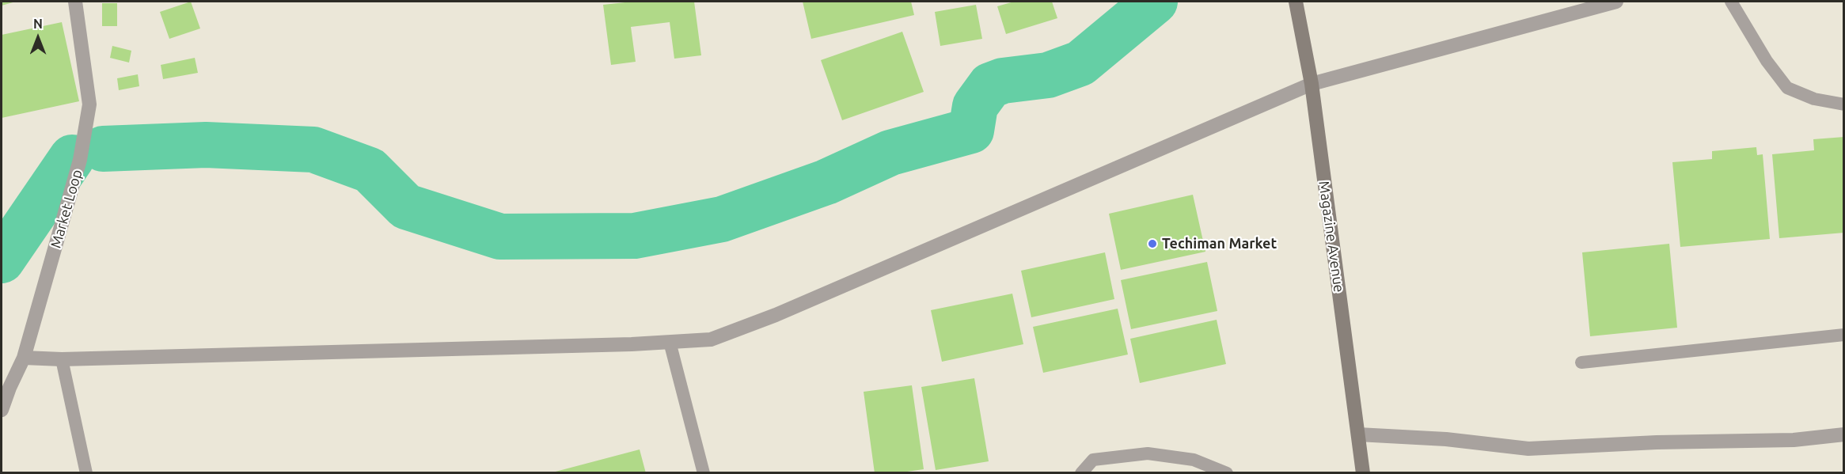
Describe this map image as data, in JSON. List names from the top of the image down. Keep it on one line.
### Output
{"streets":{"street":["Market Loop","Magazine Avenue"]},"places":["Techiman Market"],"north":"top"}
